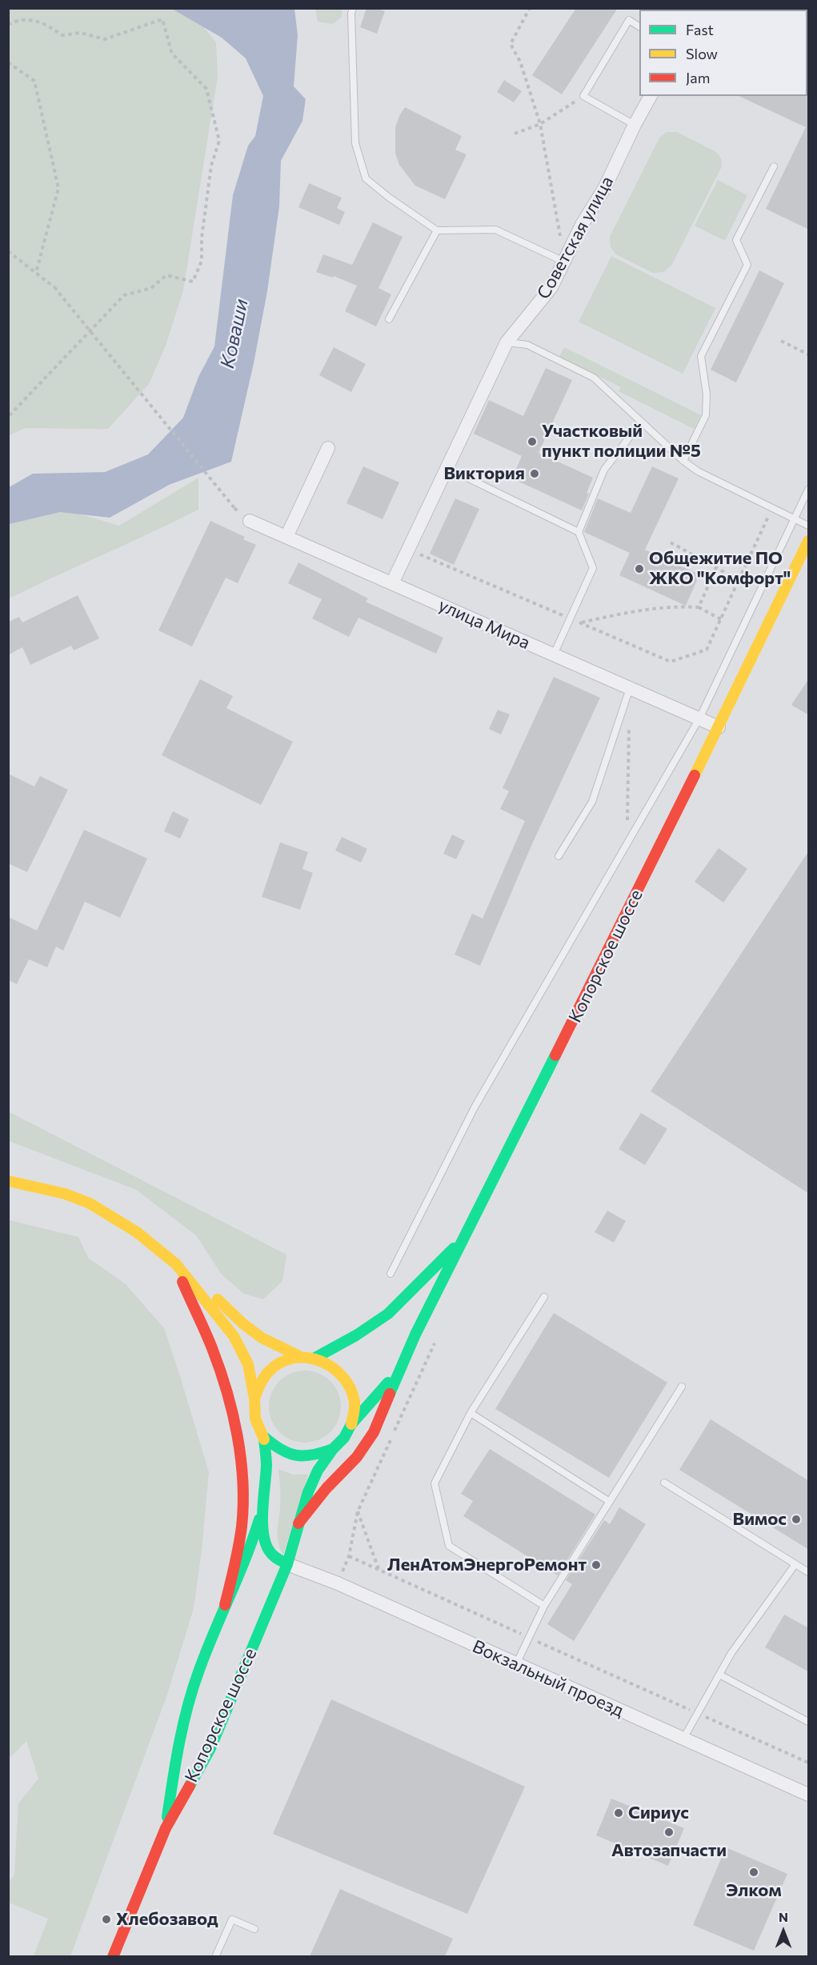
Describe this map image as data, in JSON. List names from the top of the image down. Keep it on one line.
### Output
{"streets":{"main road":["Копорское шоссе"],"street":["Советская улица","улица Мира","Вокзальный проезд"]},"crossings":[["Советская улица","улица Мира"],["улица Мира","Копорское шоссе"],["Копорское шоссе","Вокзальный проезд"]],"water":["Коваши"],"places":["Участковый пункт полиции №5","Виктория","Общежитие ПО ЖКО \"Комфорт\"","Вимос","ЛенАтомЭнергоРемонт","Сириус","Автозапчасти","Элком","Хлебозавод"],"legend":["Fast","Slow","Jam"],"north":"top"}
